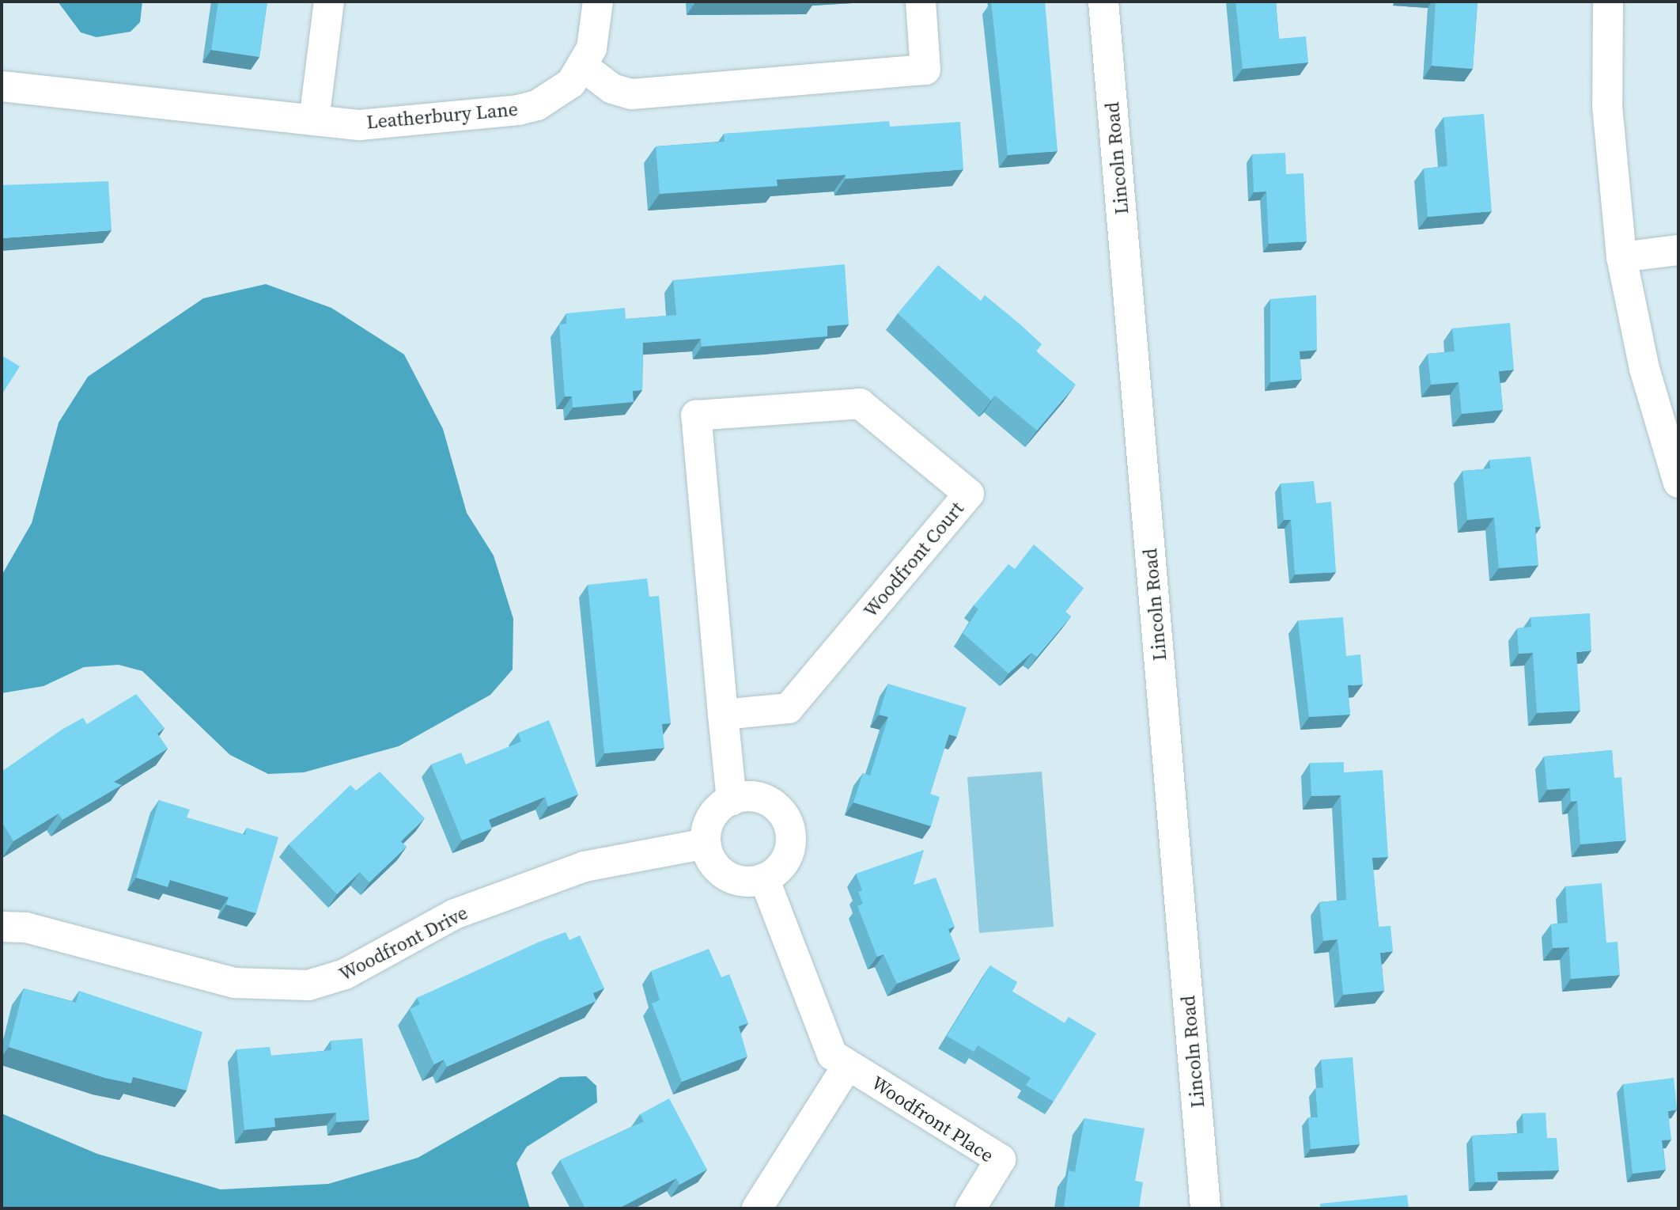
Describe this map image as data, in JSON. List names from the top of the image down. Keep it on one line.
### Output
{"streets":{"street":["Leatherbury Lane","Lincoln Road","Woodfront Court","Woodfront Drive","Woodfront Place"]},"crossings":[["Woodfront Court","Woodfront Drive"],["Woodfront Court","Woodfront Place"],["Woodfront Drive","Woodfront Place"]]}
